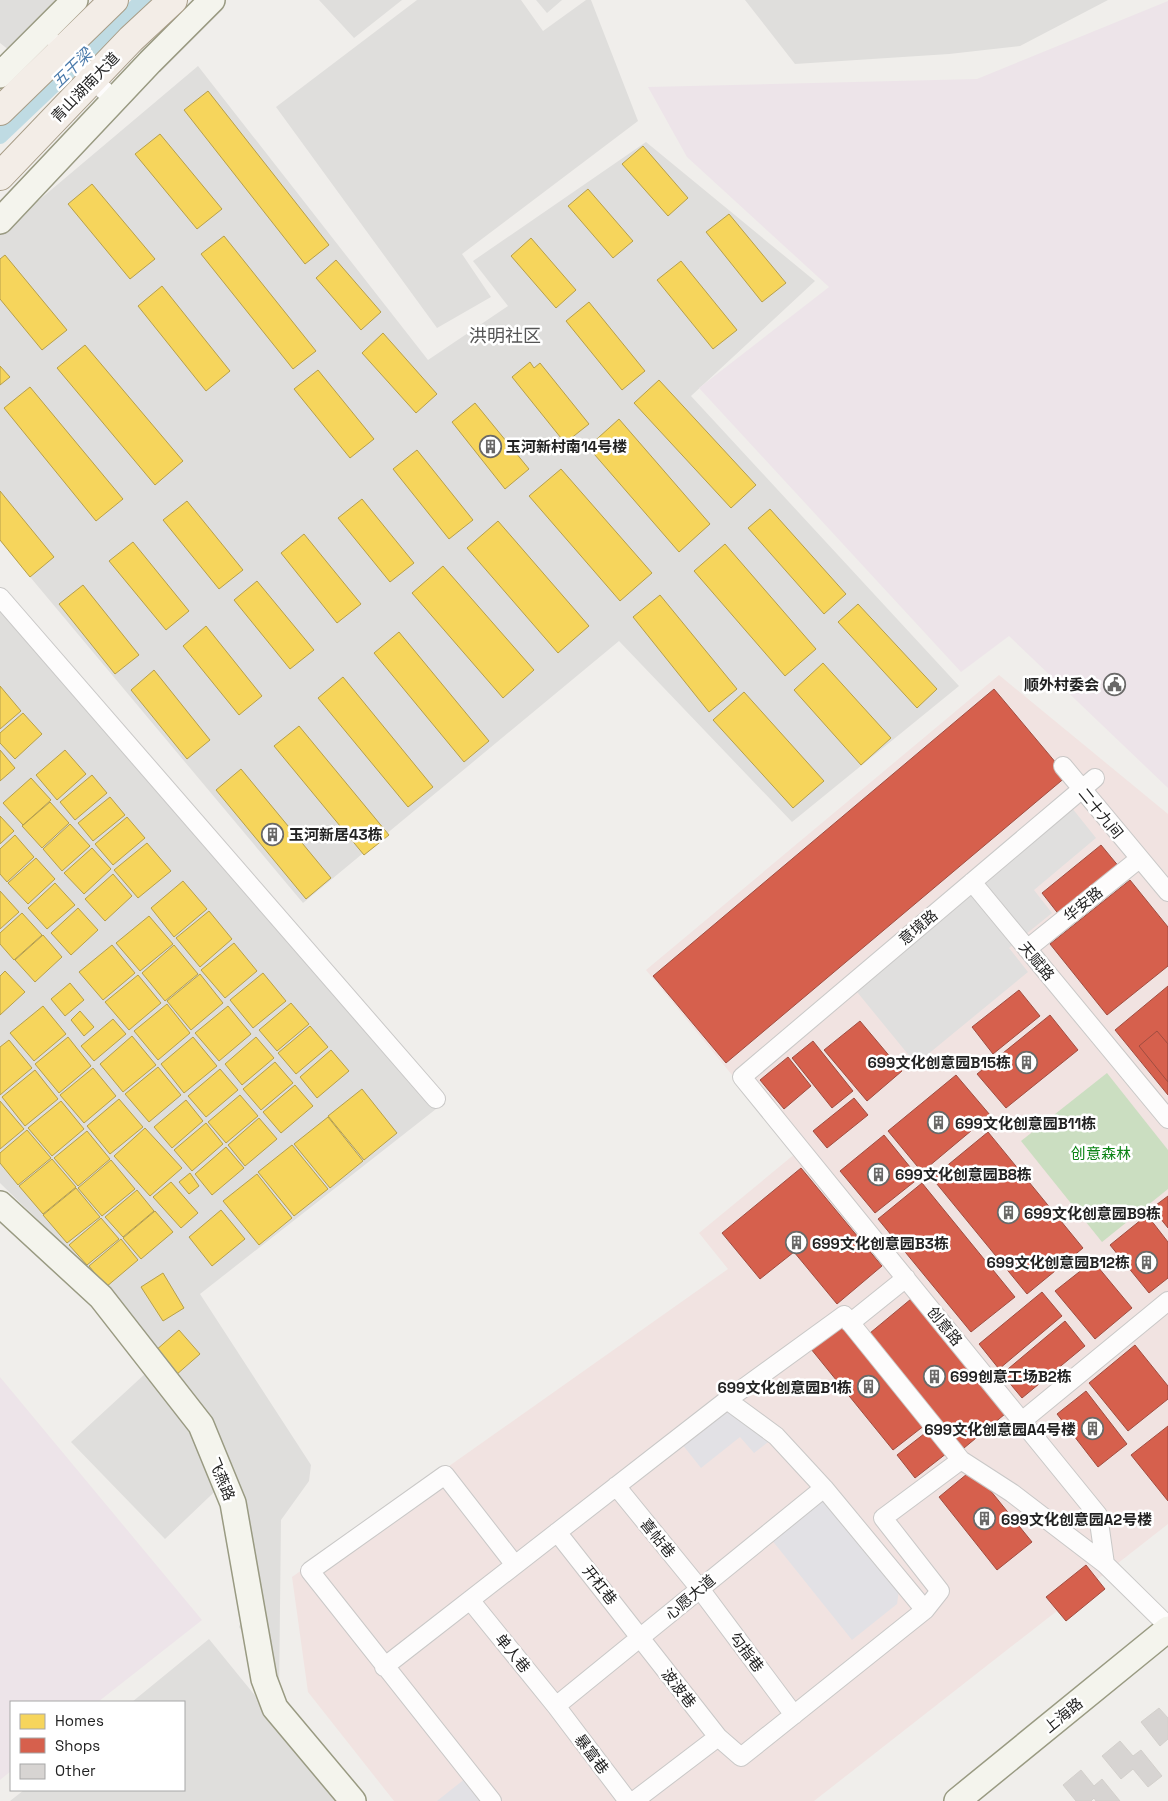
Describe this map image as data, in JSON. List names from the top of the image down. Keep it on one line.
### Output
{"streets":{"main road":["青山湖南大道","飞燕路","上海路"],"street":["二十九间","华安路","意境路","天赋路","创意路","喜帖巷","开杠巷","心愿大道","勾指巷","单人巷","波波巷","暴富巷"]},"crossings":[["二十九间","华安路"],["二十九间","意境路"],["华安路","天赋路"],["意境路","天赋路"],["意境路","创意路"],["喜帖巷","心愿大道"],["喜帖巷","勾指巷"],["开杠巷","心愿大道"],["开杠巷","波波巷"],["心愿大道","勾指巷"],["心愿大道","单人巷"],["心愿大道","波波巷"],["心愿大道","暴富巷"],["勾指巷","波波巷"],["单人巷","暴富巷"]],"districts":["洪明社区"],"water":["五干梁"],"parks":["创意森林"],"places":{"building":["玉河新村南14号楼","玉河新居43栋","699文化创意园B15栋","699文化创意园B11栋","699文化创意园B8栋","699文化创意园B9栋","699文化创意园B3栋","699文化创意园B12栋","699创意工场B2栋","699文化创意园B1栋","699文化创意园A4号楼","699文化创意园A2号楼"],"public building":["顺外村委会"]},"legend":["Homes","Shops","Other"]}
